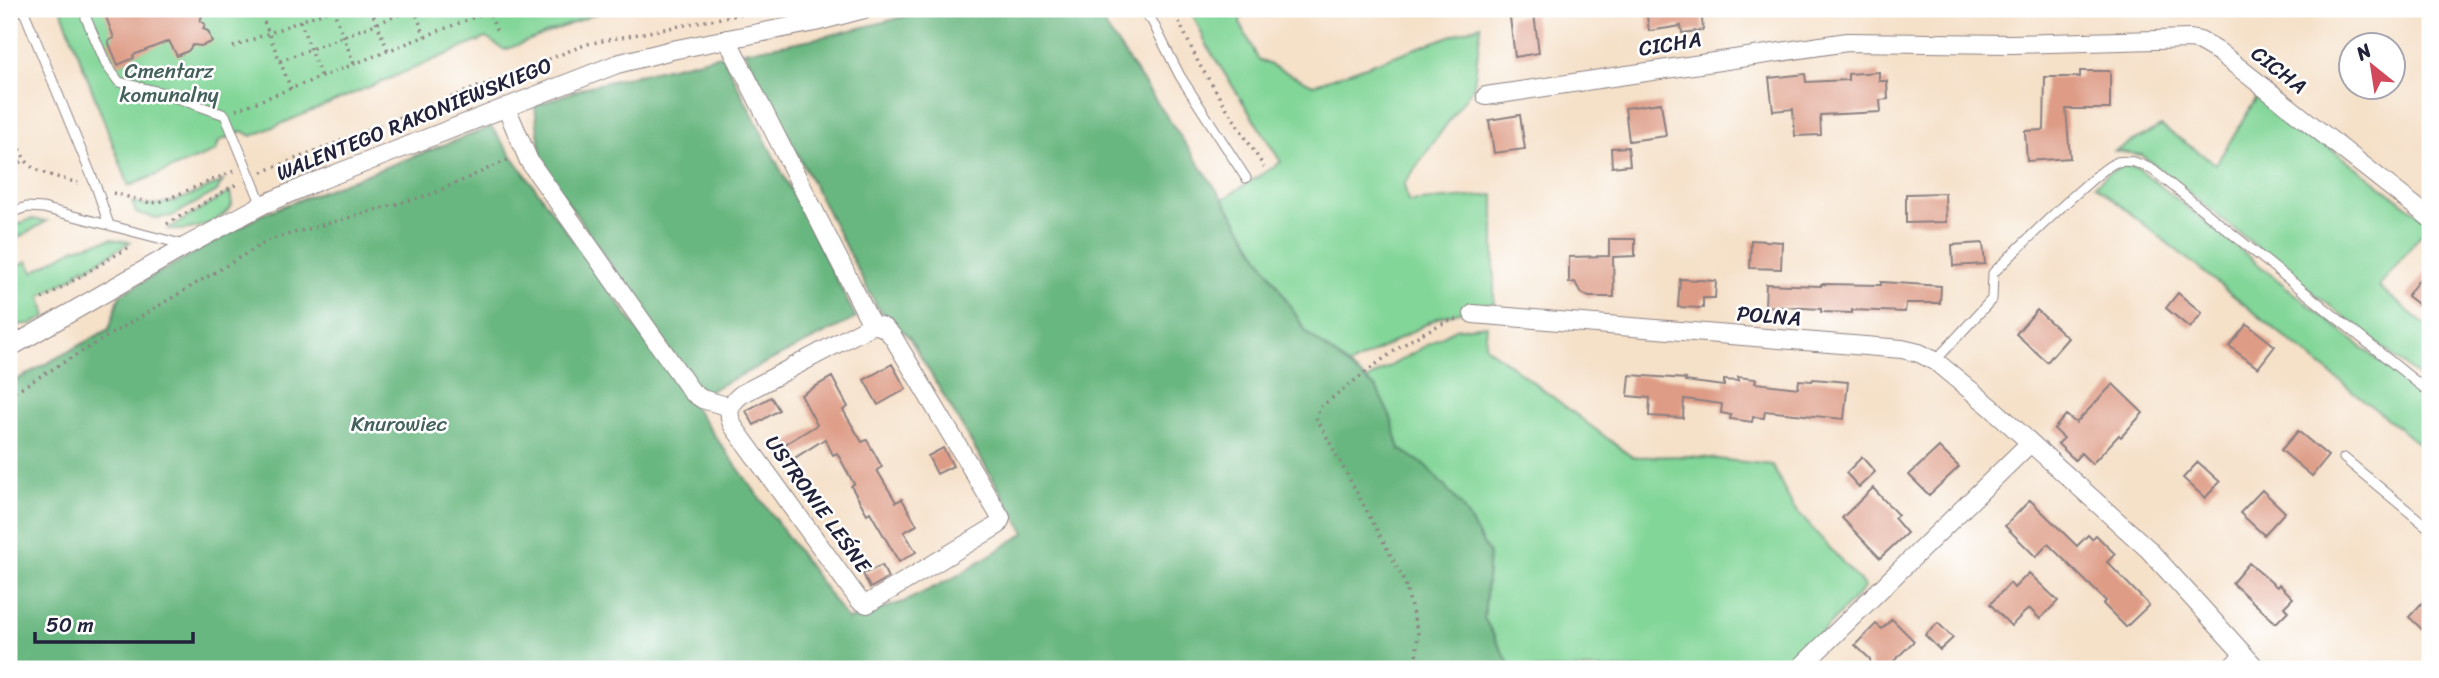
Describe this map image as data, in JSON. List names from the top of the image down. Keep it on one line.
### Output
{"streets":{"street":["CICHA","WALENTEGO RAKONIEWSKIEGO","POLNA","USTRONIE LEŚNE"]},"crossings":[["WALENTEGO RAKONIEWSKIEGO","USTRONIE LEŚNE"]],"parks":["Cmentarz komunalny","Knurowiec"],"scale_bar":"50 m","north":"top left"}
